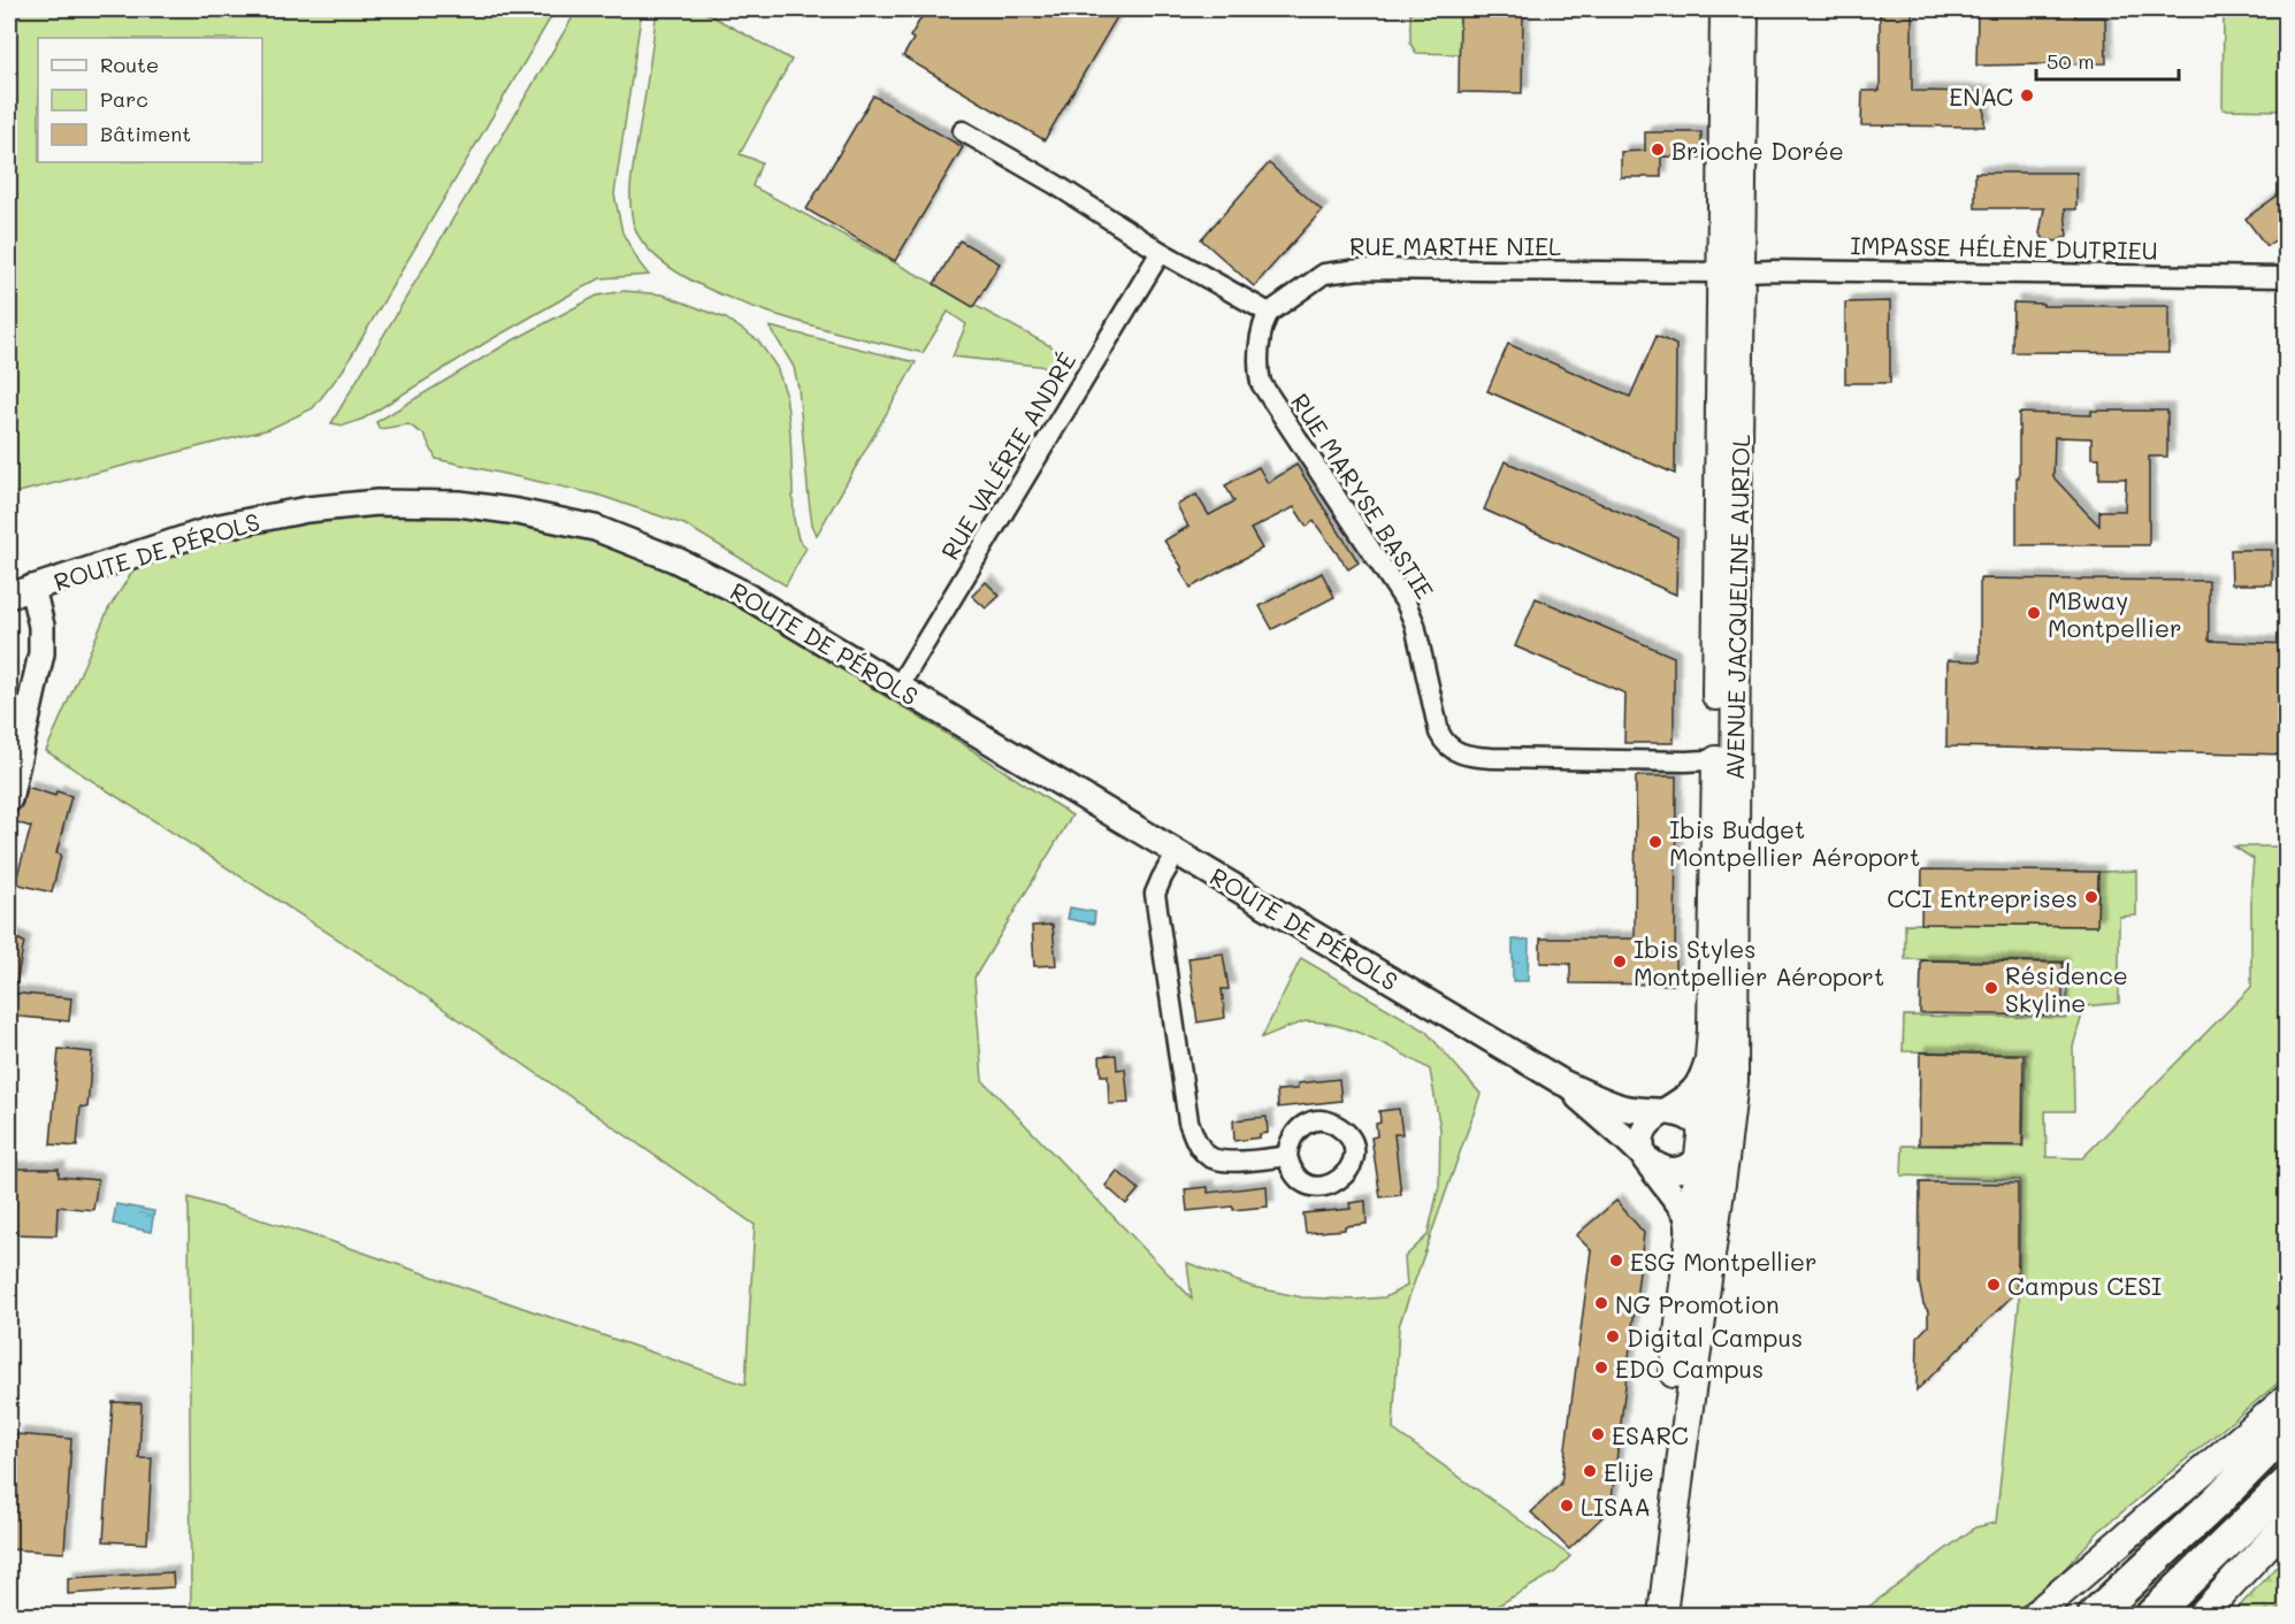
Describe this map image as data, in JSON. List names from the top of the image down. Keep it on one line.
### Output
{"streets":{"main road":["AVENUE JACQUELINE AURIOL"],"street":["RUE MARTHE NIEL","IMPASSE HÉLÈNE DUTRIEU","RUE VALÉRIE ANDRÉ","RUE MARYSE BASTIE","ROUTE DE PÉROLS"]},"crossings":[["RUE MARTHE NIEL","IMPASSE HÉLÈNE DUTRIEU"],["RUE MARTHE NIEL","RUE MARYSE BASTIE"],["RUE MARTHE NIEL","AVENUE JACQUELINE AURIOL"],["IMPASSE HÉLÈNE DUTRIEU","AVENUE JACQUELINE AURIOL"],["RUE VALÉRIE ANDRÉ","ROUTE DE PÉROLS"],["RUE MARYSE BASTIE","AVENUE JACQUELINE AURIOL"],["ROUTE DE PÉROLS","AVENUE JACQUELINE AURIOL"]],"places":["ENAC","Brioche Dorée","MBway Montpellier","Ibis Budget Montpellier Aéroport","CCI Entreprises","Ibis Styles Montpellier Aéroport","Résidence Skyline","ESG Montpellier","Campus CESI","NG Promotion","Digital Campus","EDO Campus","ESARC","Elije","LISAA"],"legend":["Route","Parc","Bâtiment"],"scale_bar":"50 m"}
